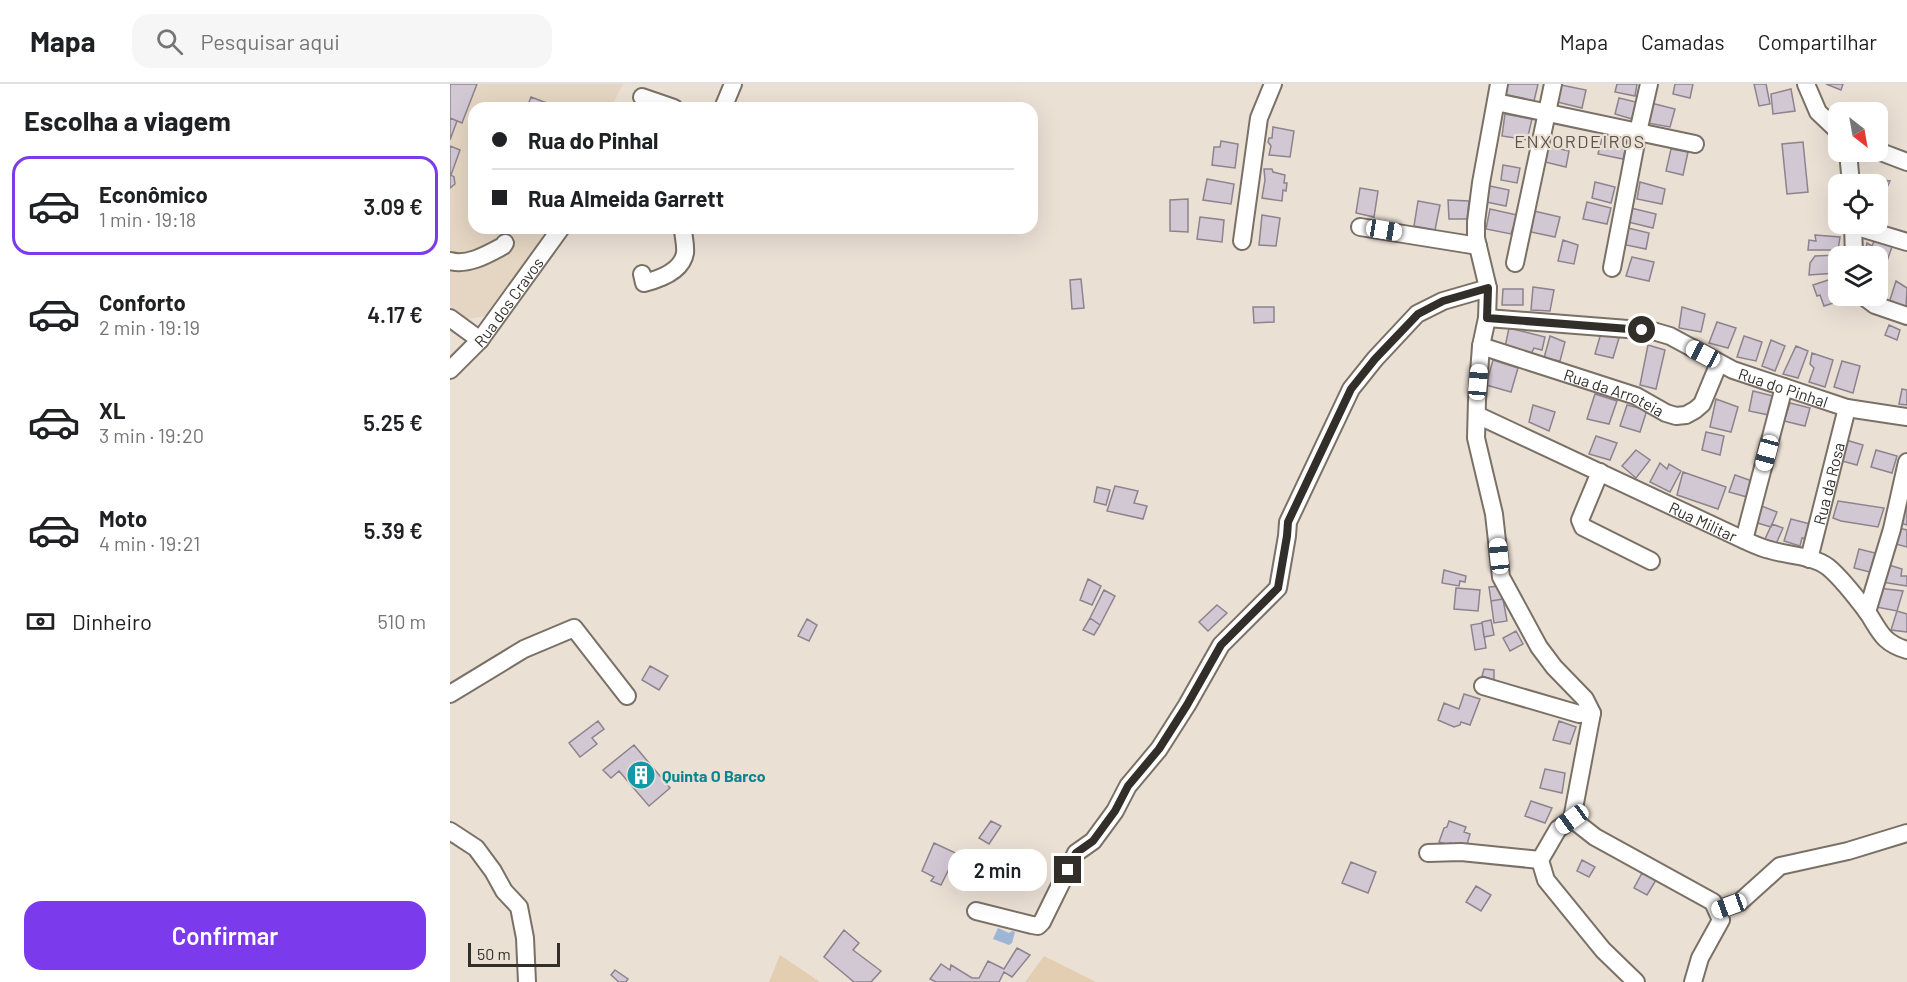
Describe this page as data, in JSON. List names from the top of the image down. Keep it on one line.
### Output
{"streets":{"street":["Rua dos Cravos","Rua do Pinhal","Rua da Arroteia","Rua da Rosa","Rua Militar"]},"crossings":[["Rua do Pinhal","Rua da Arroteia"],["Rua do Pinhal","Rua da Rosa"],["Rua da Rosa","Rua Militar"]],"districts":["ENXORDEIROS"],"places":{"building":["Quinta O Barco"]},"scale_bar":"50 m","north":"bottom right","page":{"header":"Mapa","search":"Pesquisar aqui","nav":["Mapa","Camadas","Compartilhar"],"heading":"Escolha a viagem","banner":["Rua do Pinhal","Rua Almeida Garrett"],"list":[{"name":"Econômico","note":"1 min · 19:18","value":"3.09 €"},{"name":"Conforto","note":"2 min · 19:19","value":"4.17 €"},{"name":"XL","note":"3 min · 19:20","value":"5.25 €"},{"name":"Moto","note":"4 min · 19:21","value":"5.39 €"}],"pay":["Dinheiro","510 m"],"bubble":"2 min","buttons":"Confirmar","scale":"50 m"}}
